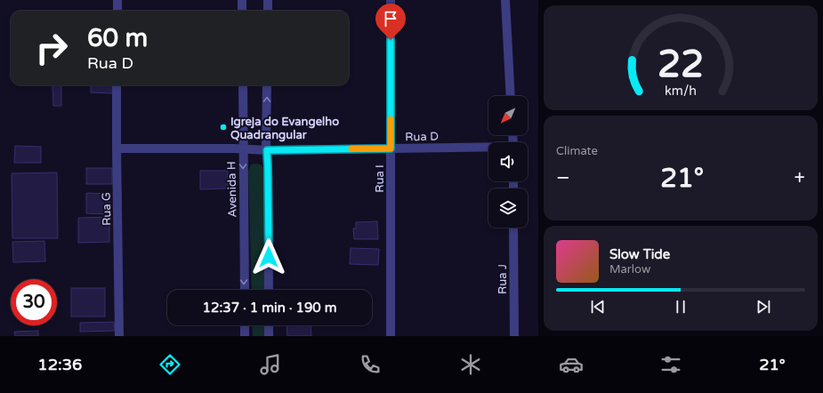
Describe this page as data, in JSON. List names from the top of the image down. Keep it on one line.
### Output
{"streets":{"street":["Rua D","Rua I","Avenida H","Rua G","Rua J"]},"crossings":[["Rua D","Rua I"],["Rua D","Avenida H"]],"places":["Igreja do Evangelho Quadrangular"],"north":"bottom left","page":{"turn":["60 m","Rua D"],"tile":"Climate","heat":["−","21°","+"],"song":["Slow Tide","Marlow"],"limit":"30","trip":"12:37 · 1 min · 190 m","tabs":["12:36","21°"],"gauge":["22","km/h"]}}
